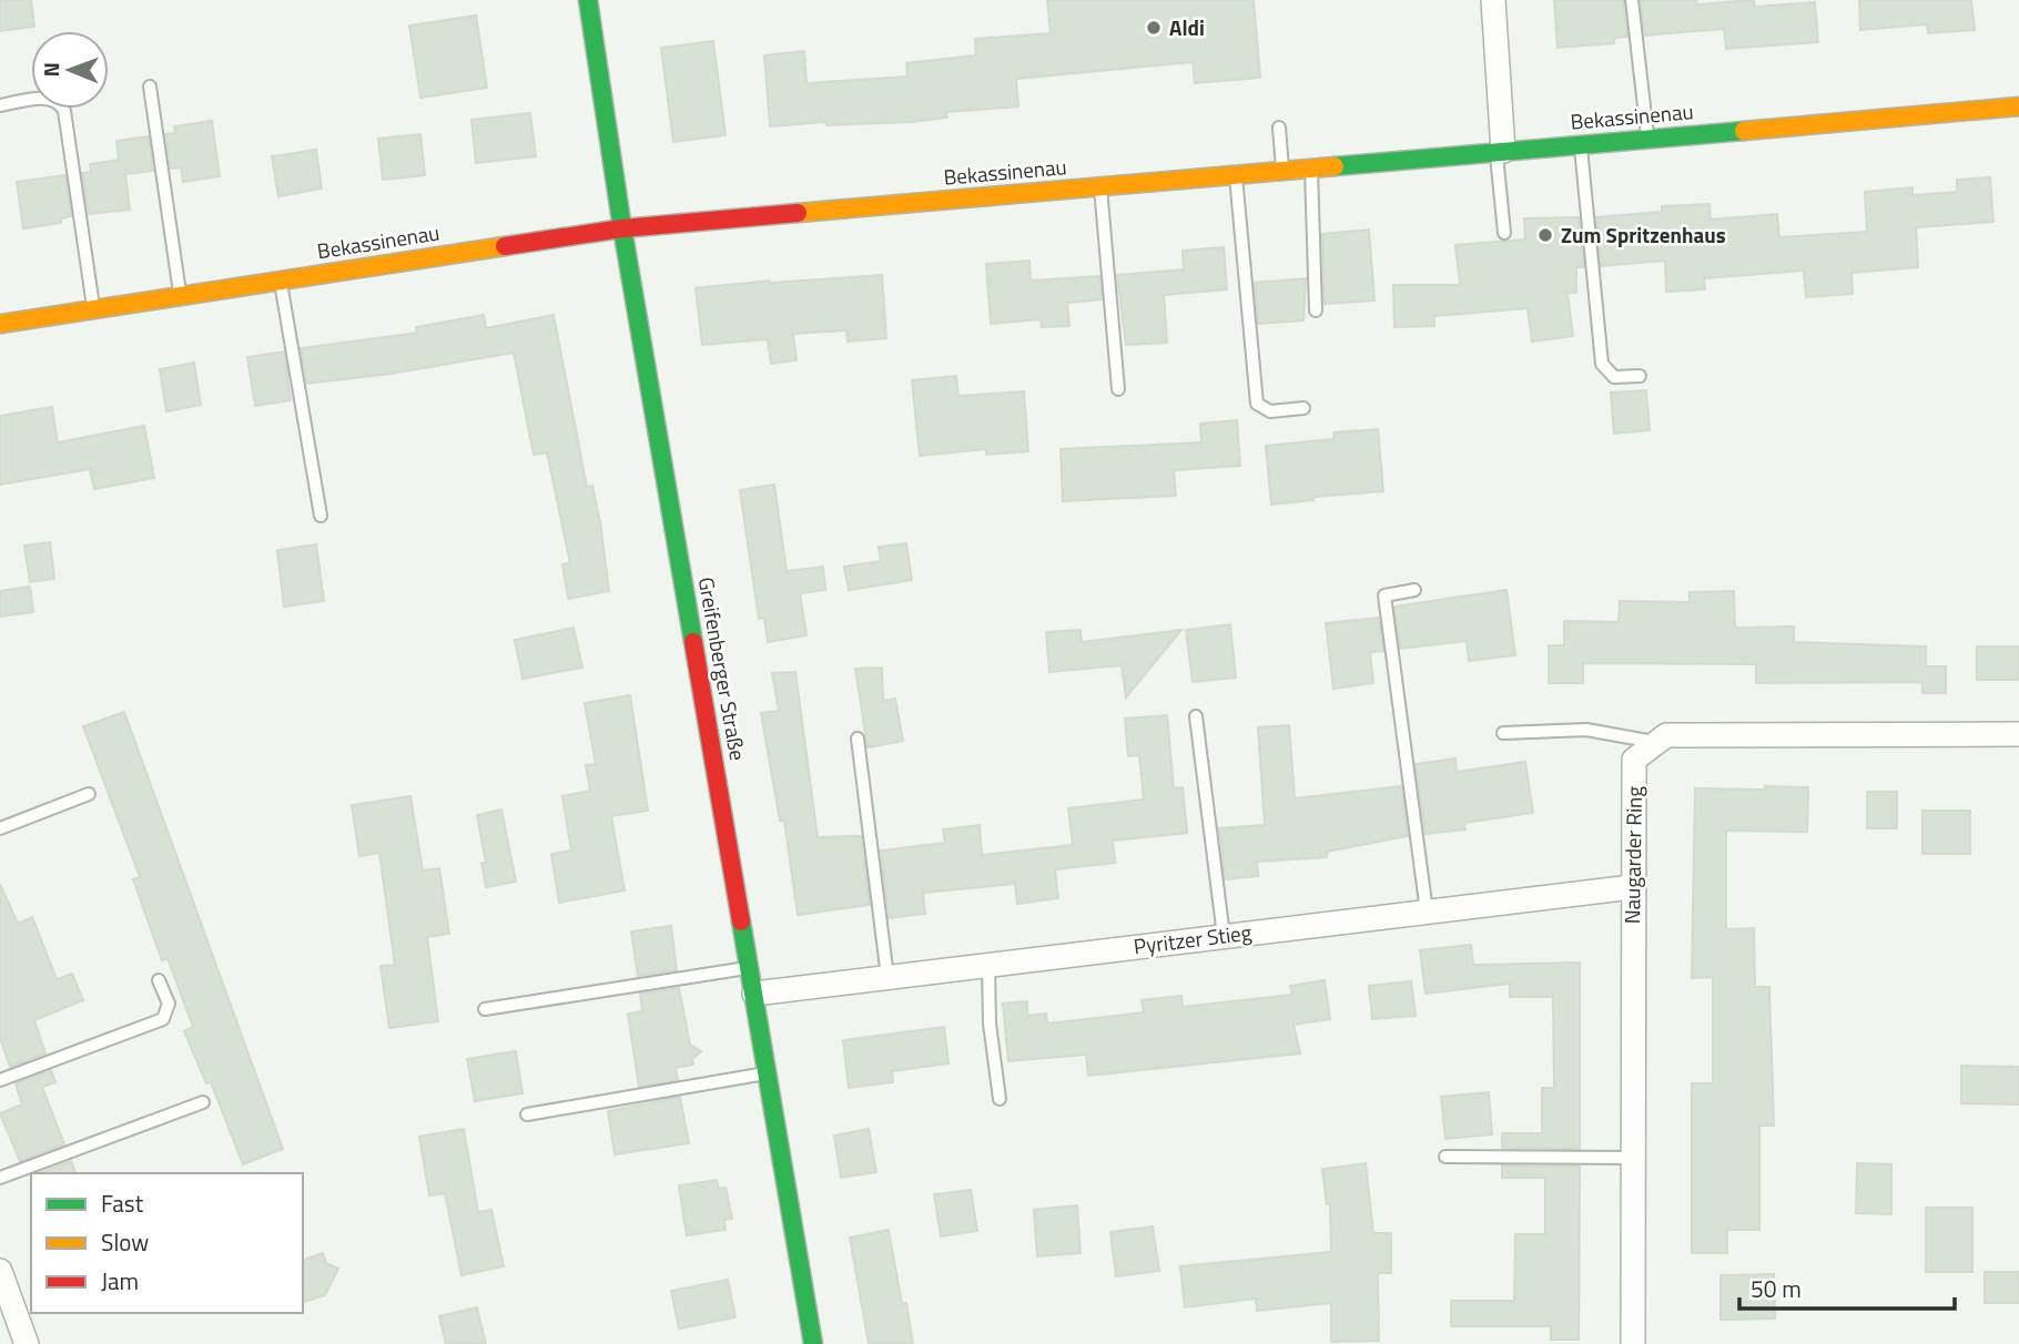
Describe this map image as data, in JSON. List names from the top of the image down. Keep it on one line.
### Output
{"streets":{"street":["Bekassinenau","Greifenberger Straße","Naugarder Ring","Pyritzer Stieg"]},"crossings":[["Bekassinenau","Greifenberger Straße"],["Greifenberger Straße","Pyritzer Stieg"],["Naugarder Ring","Pyritzer Stieg"]],"places":["Aldi","Zum Spritzenhaus"],"legend":["Fast","Slow","Jam"],"scale_bar":"50 m","north":"left"}
